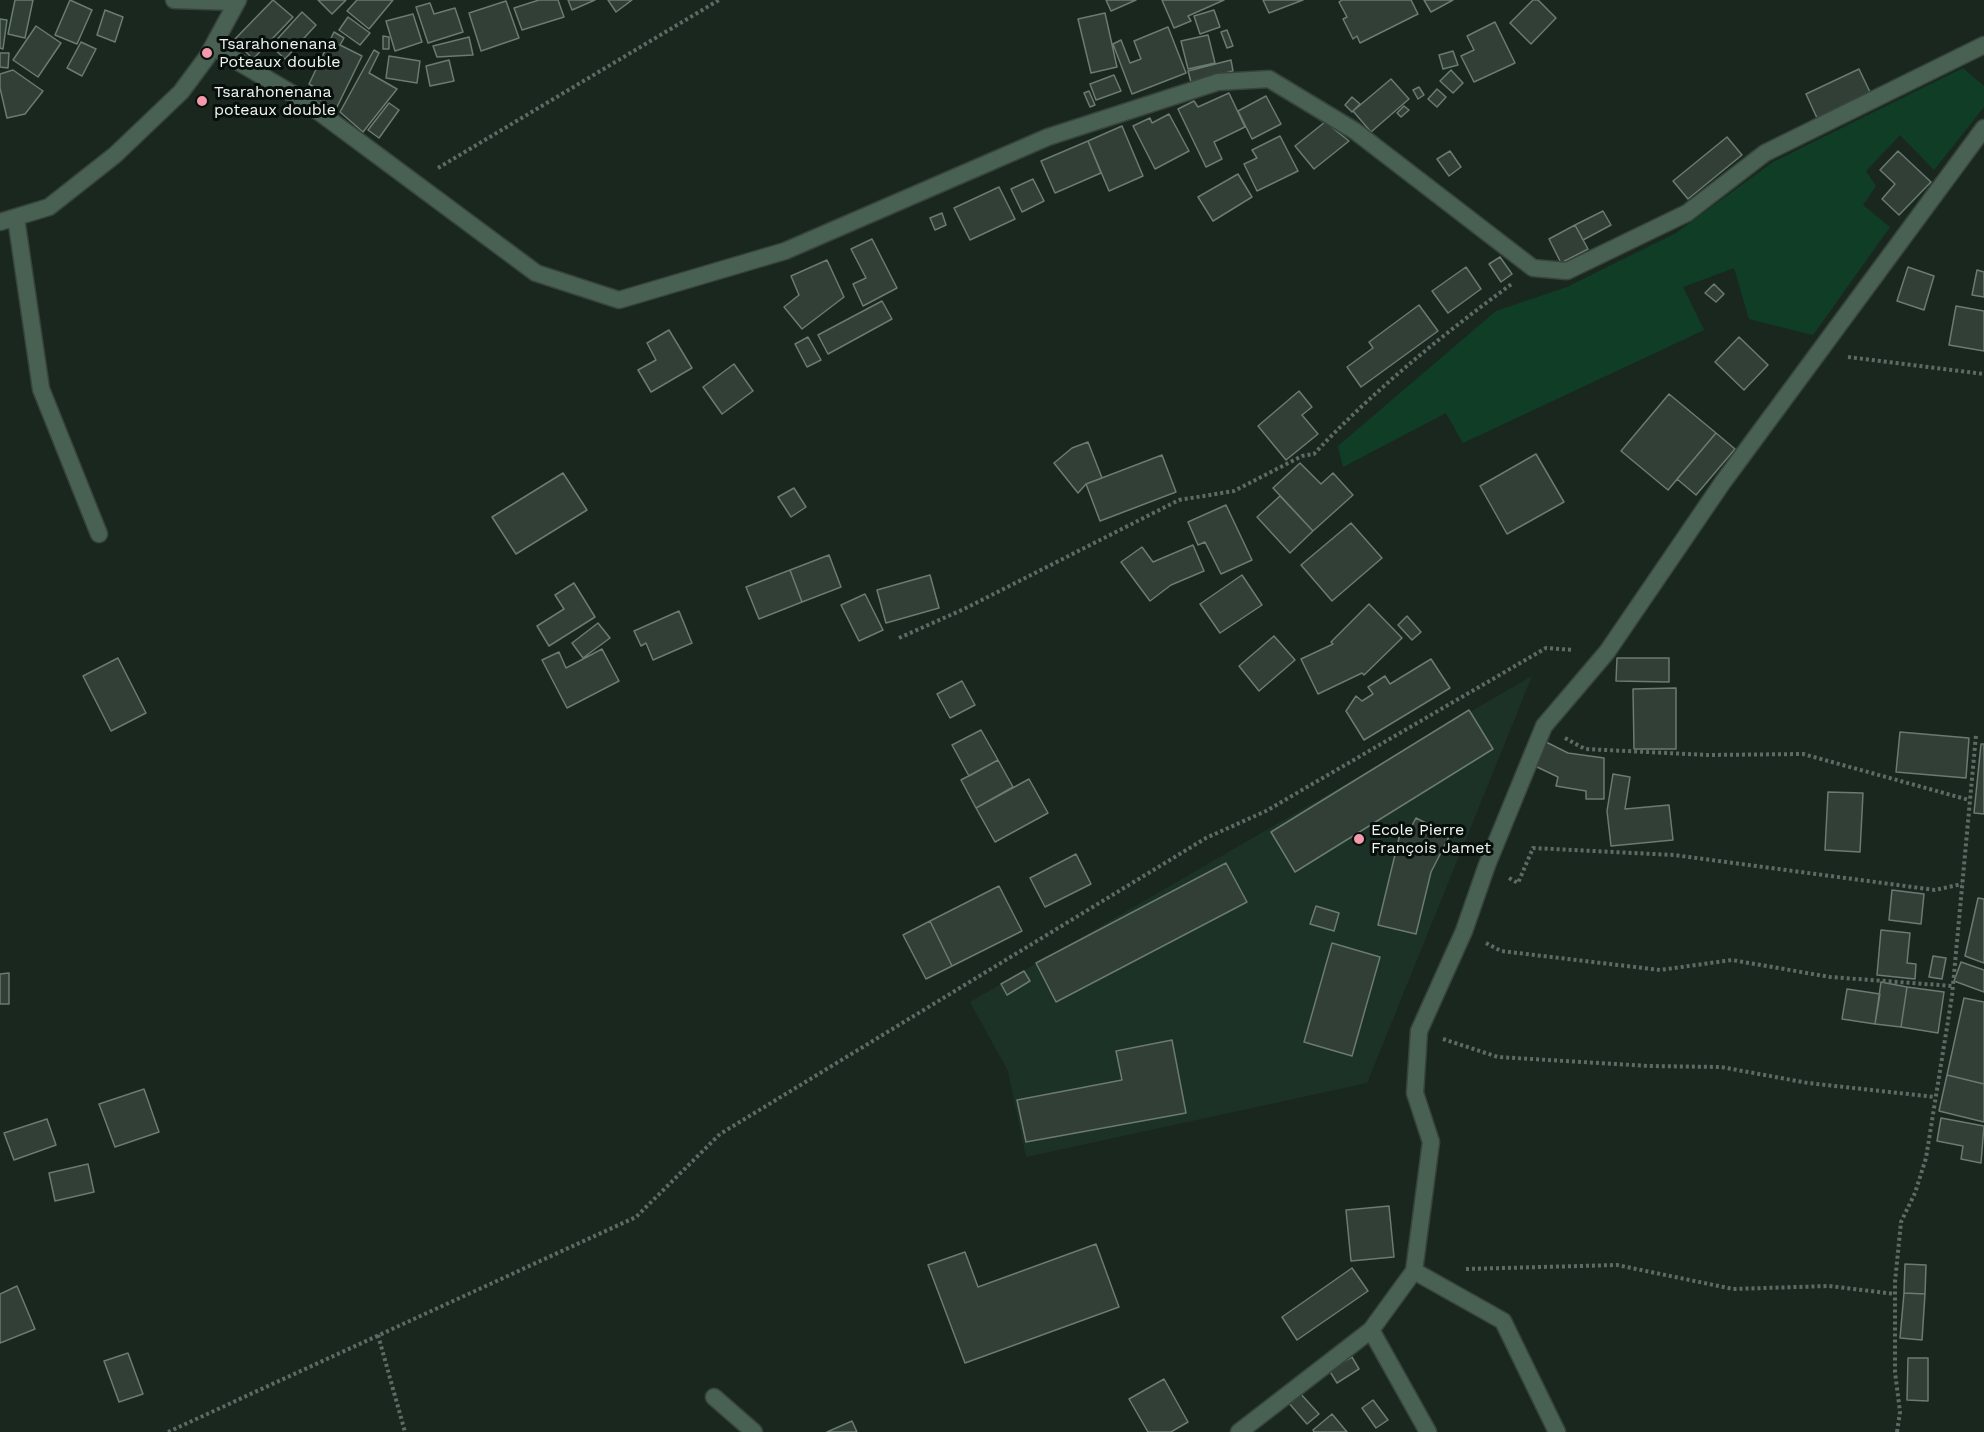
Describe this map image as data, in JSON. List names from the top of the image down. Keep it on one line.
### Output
{"places":["Tsarahonenana Poteaux double","Tsarahonenana poteaux double","Ecole Pierre François Jamet"]}
